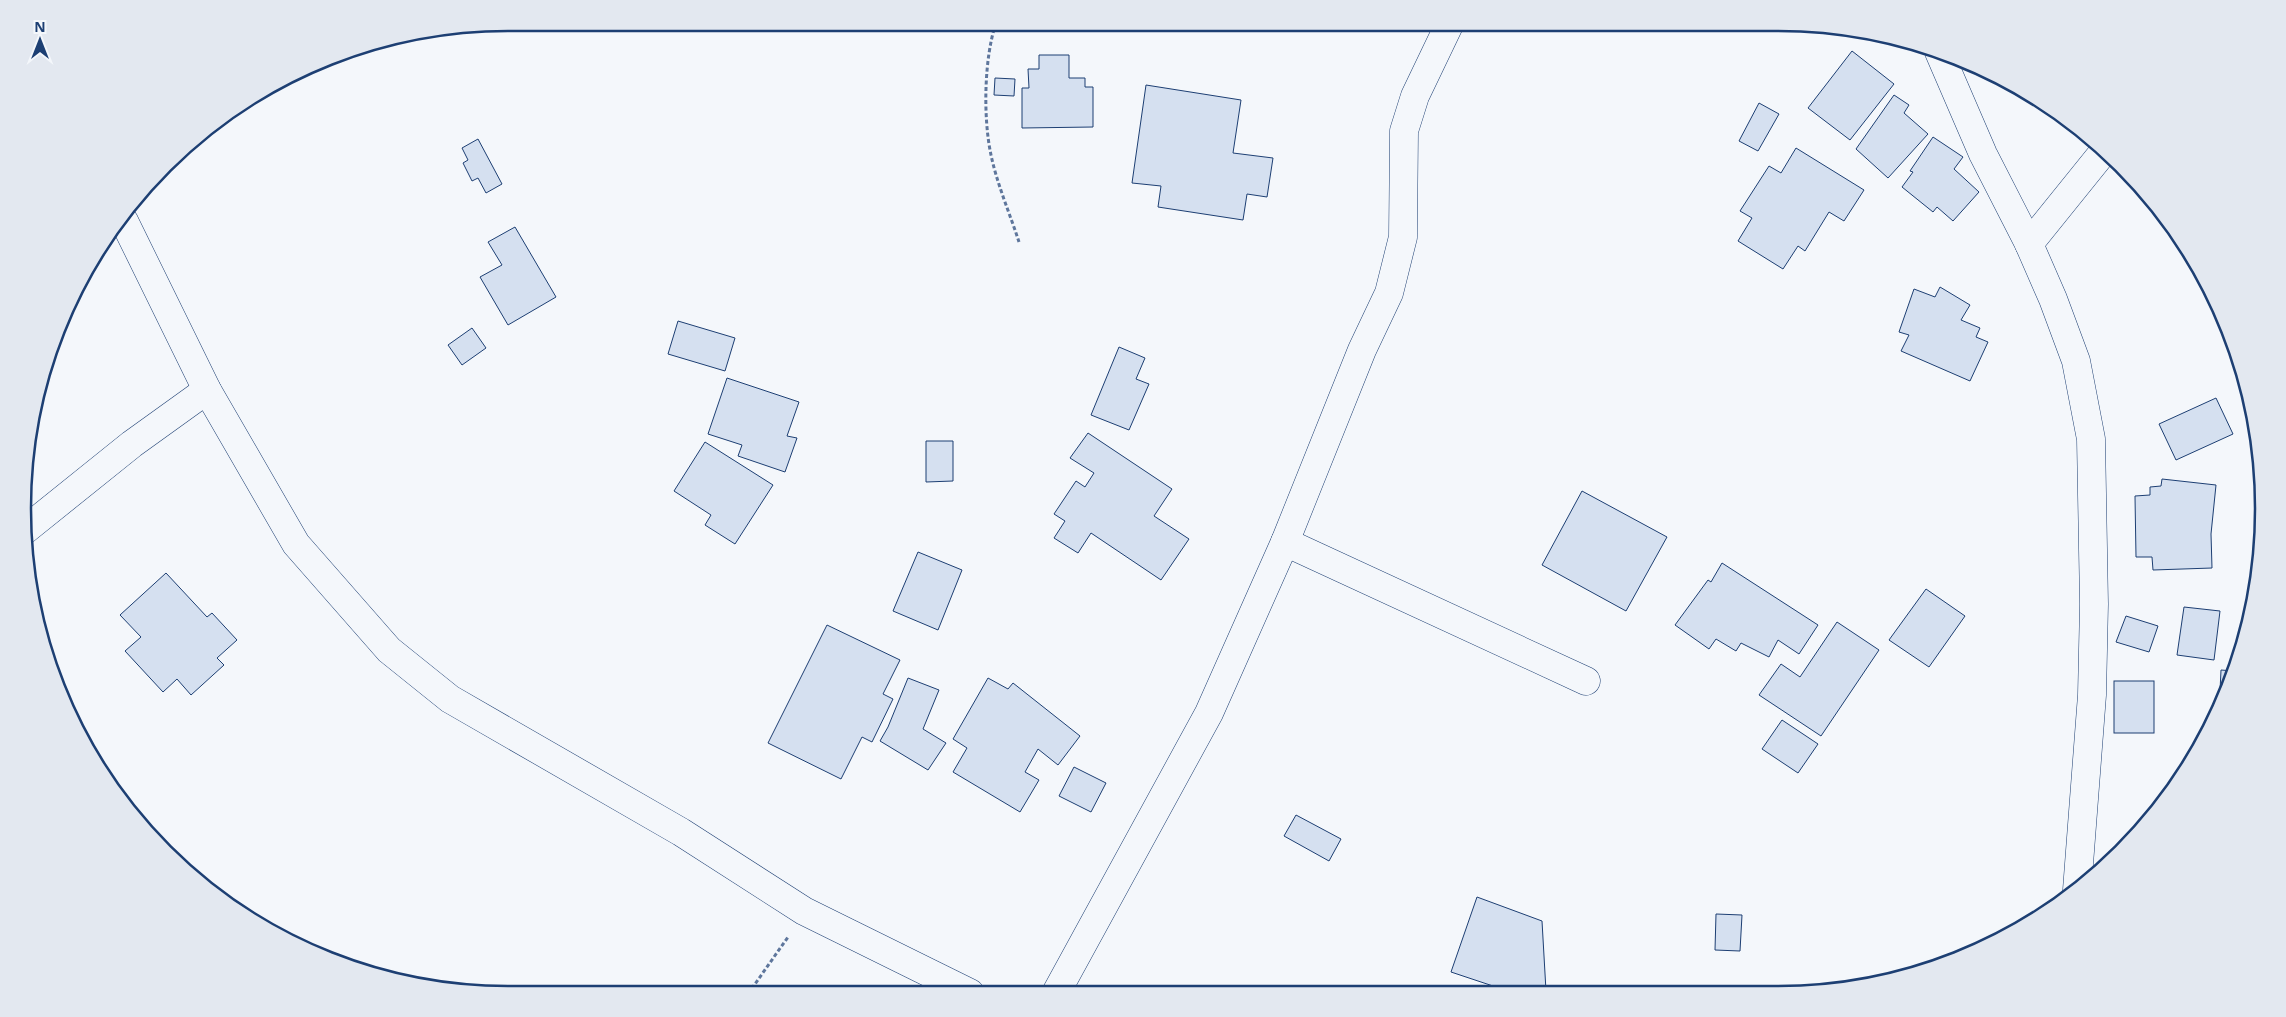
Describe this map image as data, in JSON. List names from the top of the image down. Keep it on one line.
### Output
{"north":"top"}
